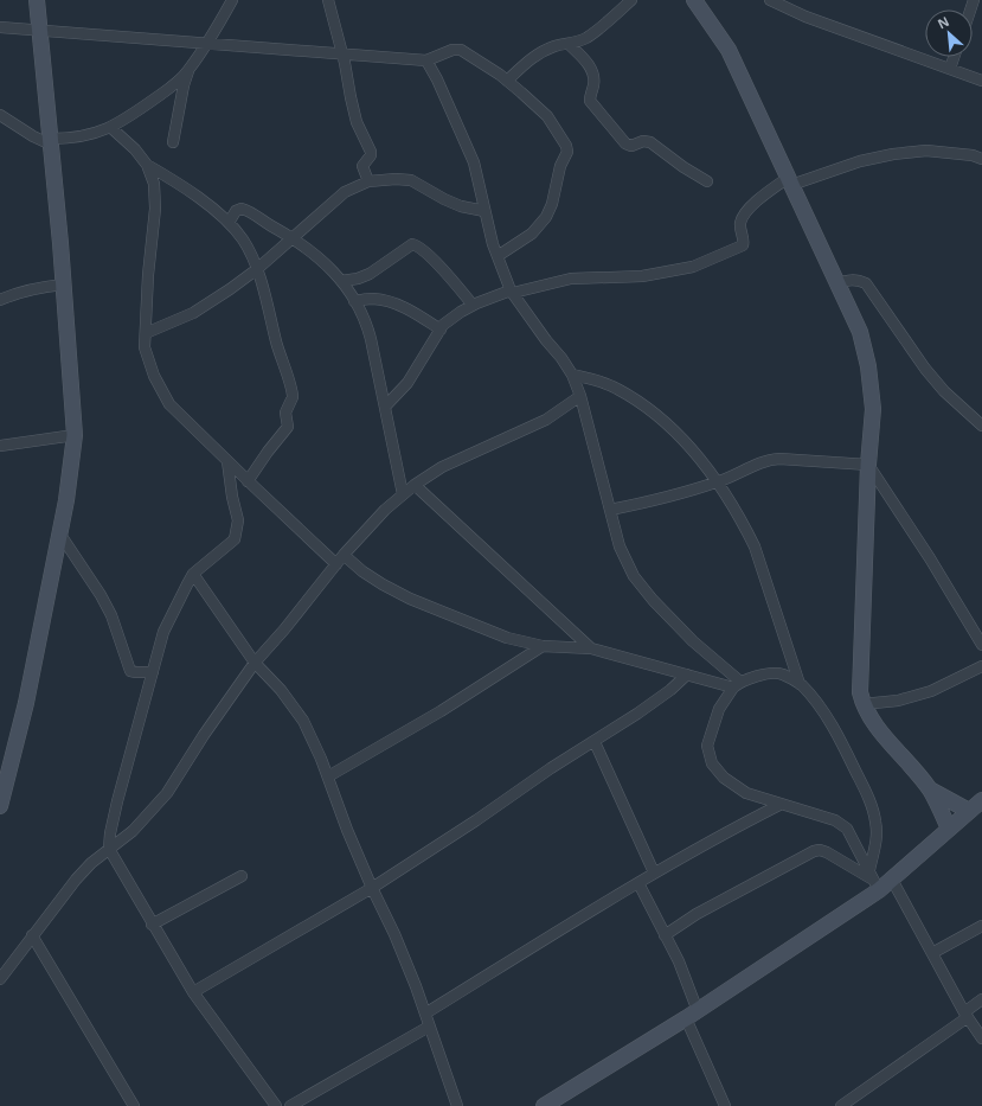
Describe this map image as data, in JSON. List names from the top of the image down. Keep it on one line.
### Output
{"north":"top left"}
